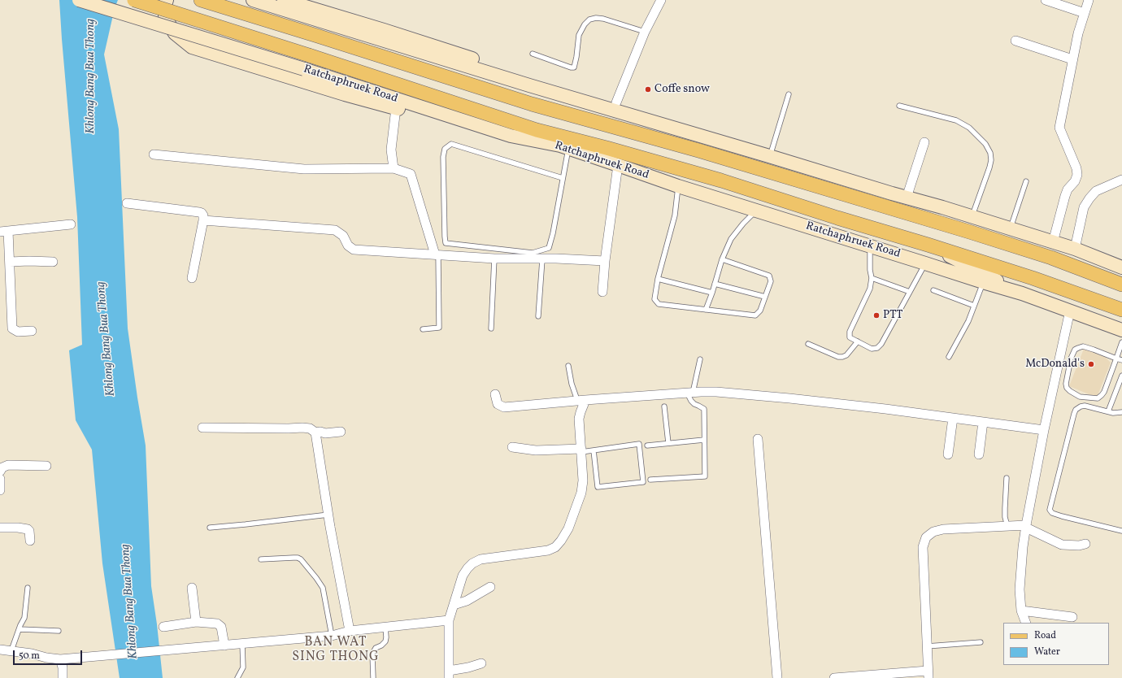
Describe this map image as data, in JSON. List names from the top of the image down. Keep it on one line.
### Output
{"streets":{"main road":["Ratchaphruek Road"]},"districts":["BAN WAT SING THONG"],"water":["Khlong Bang Bua Thong"],"places":["Coffe snow","PTT","McDonald's"],"legend":["Road","Water"],"scale_bar":"50 m"}
